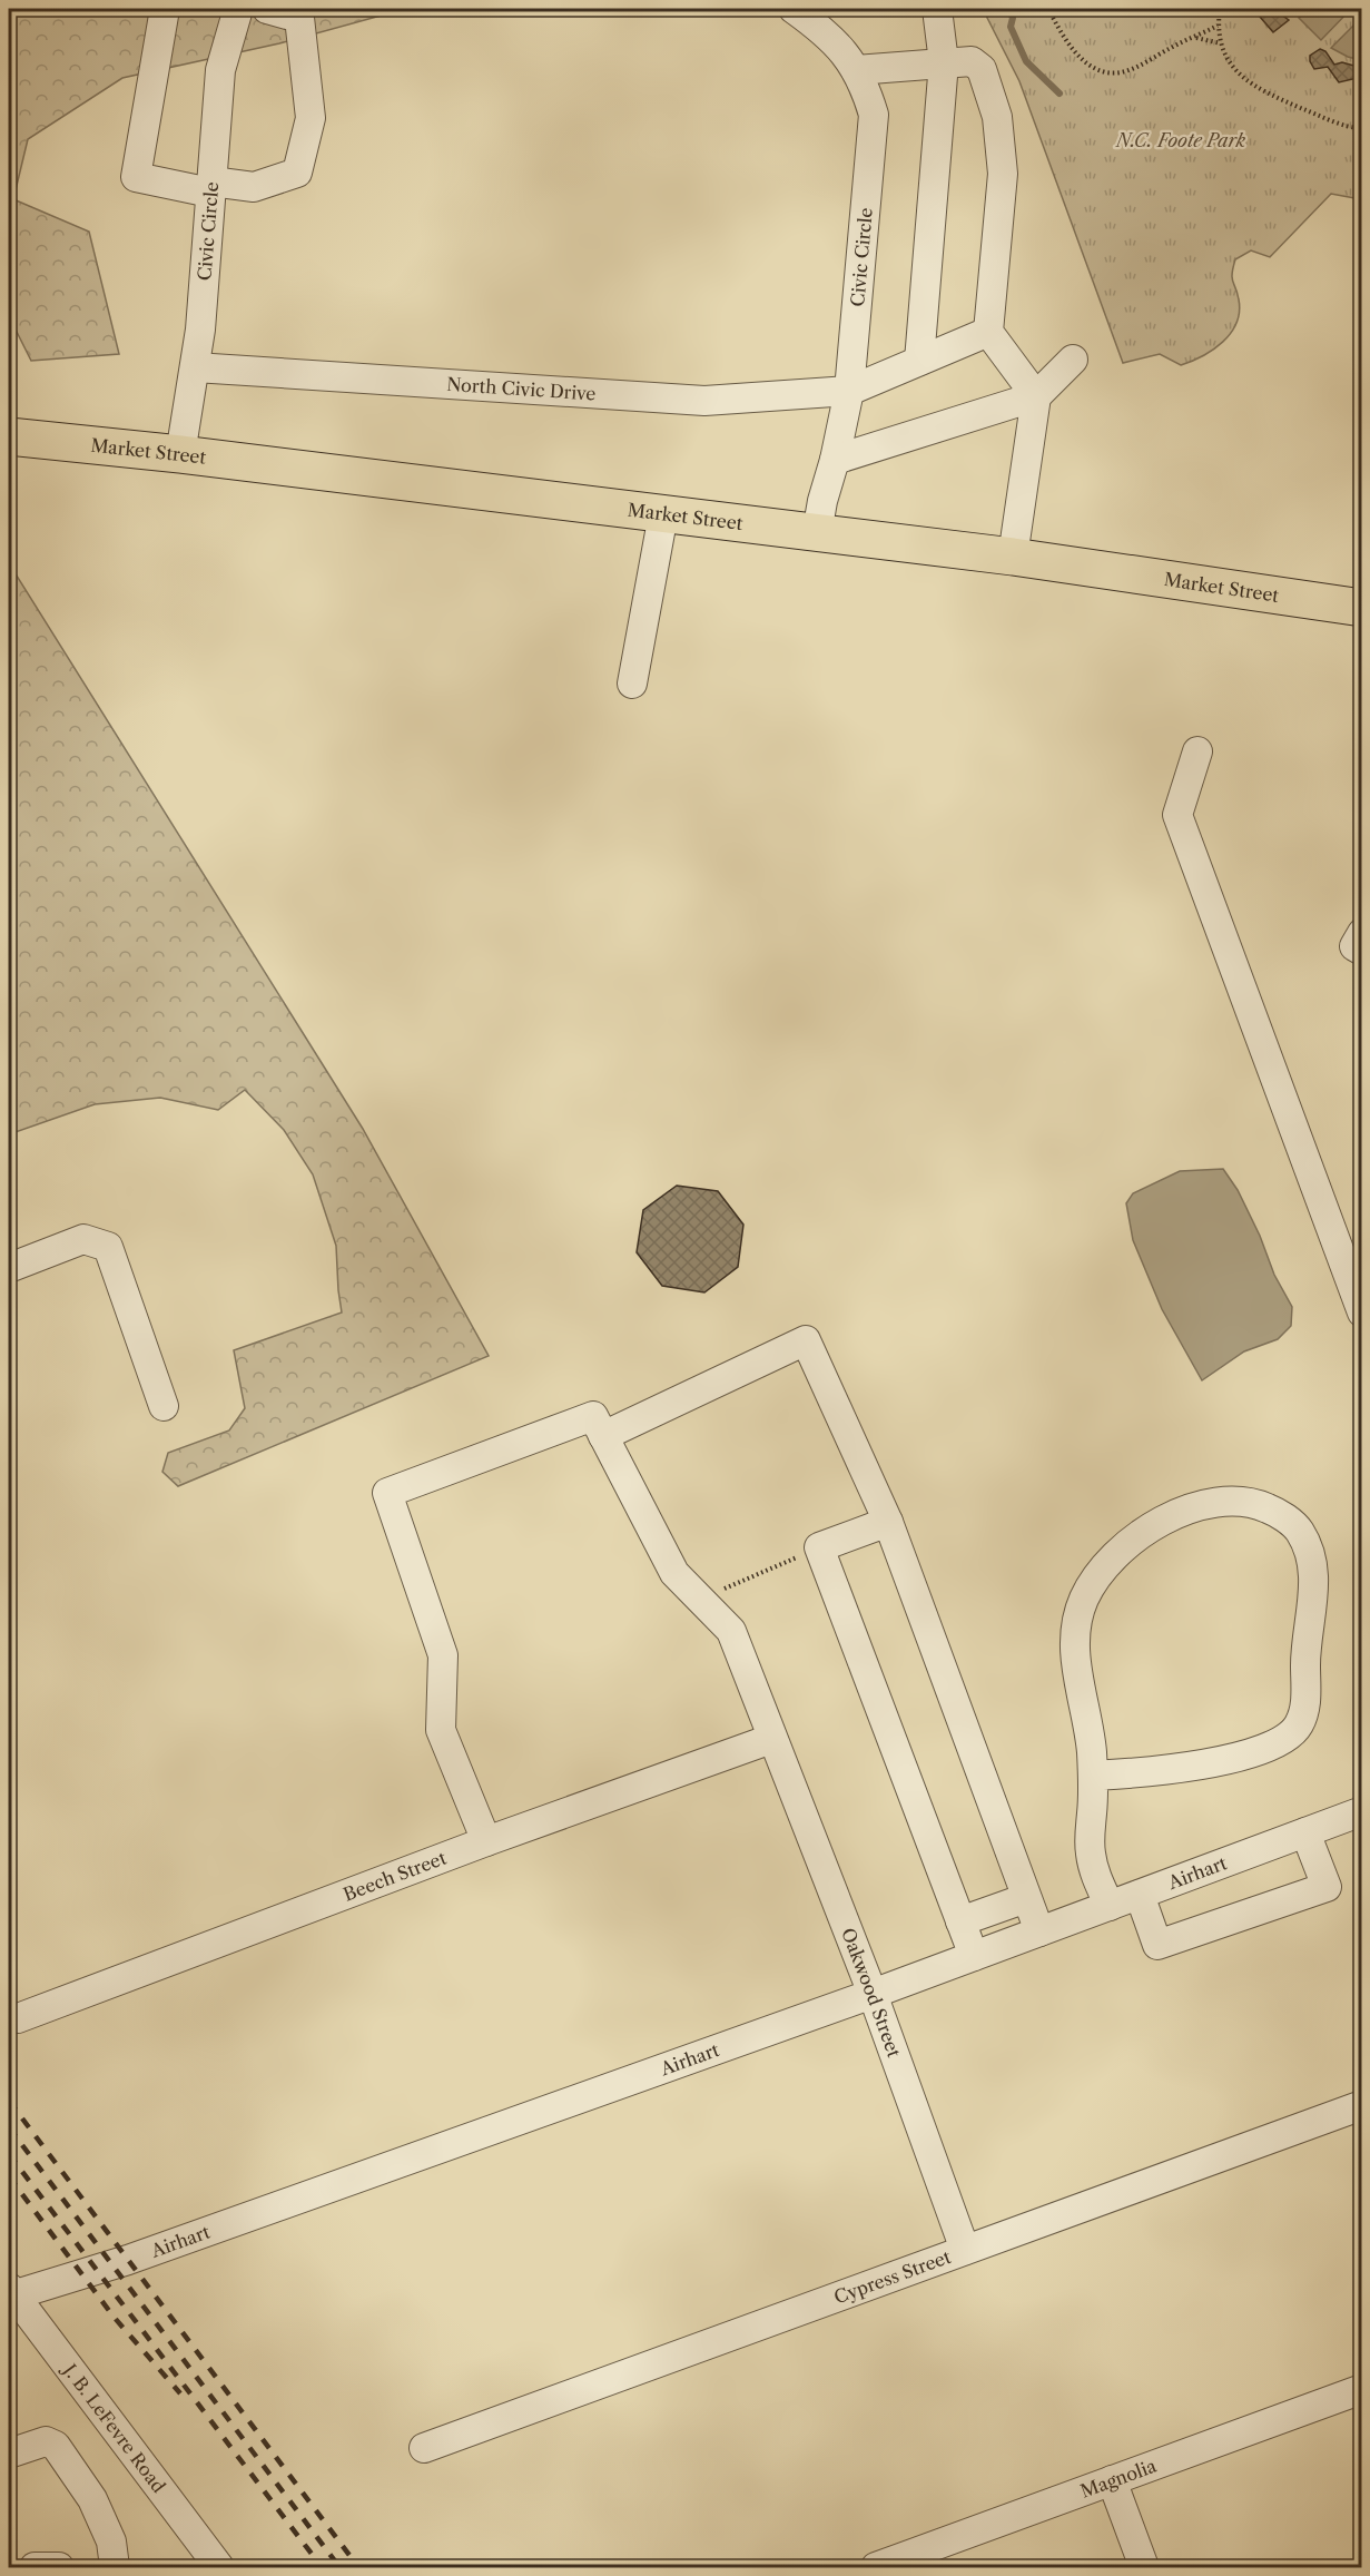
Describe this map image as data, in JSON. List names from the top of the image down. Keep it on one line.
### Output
{"streets":{"main road":["Market Street"],"street":["Civic Circle","North Civic Drive","Airhart","Beech Street","Oakwood Street","Cypress Street","J. B. LeFevre Road","Magnolia"]},"crossings":[["Civic Circle","North Civic Drive"],["Civic Circle","Market Street"],["Airhart","Oakwood Street"],["Airhart","J. B. LeFevre Road"],["Beech Street","Oakwood Street"],["Oakwood Street","Cypress Street"]],"parks":["N.C. Foote Park"]}
